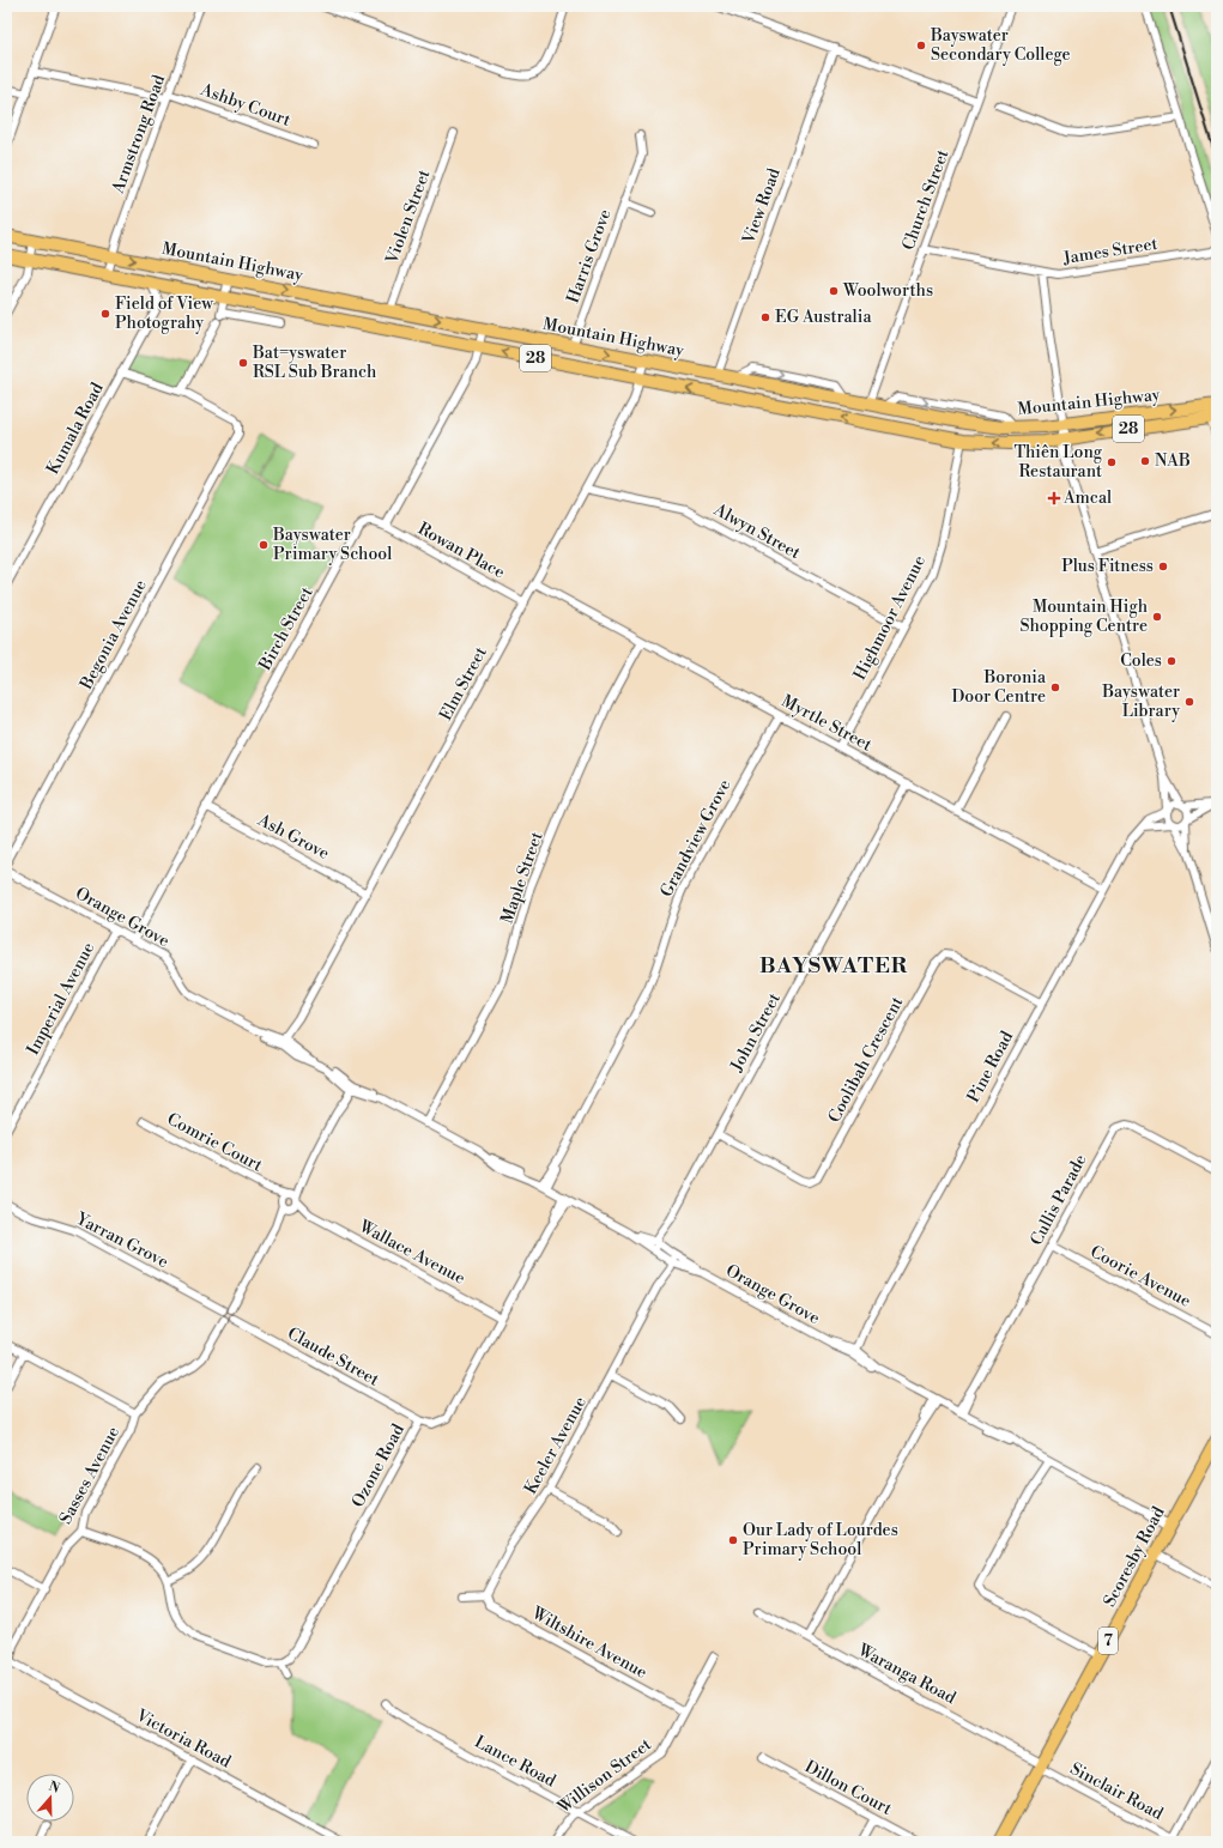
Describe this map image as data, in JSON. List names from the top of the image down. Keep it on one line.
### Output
{"streets":{"main road":["Mountain Highway","28","Scoresby Road","7"],"street":["Ashby Court","Armstrong Road","Church Street","View Road","Violen Street","James Street","Harris Grove","Kumala Road","Alwyn Street","Rowan Place","Highmoor Avenue","Birch Street","Begonia Avenue","Elm Street","Myrtle Street","Ash Grove","Grandview Grove","Maple Street","Orange Grove","Imperial Avenue","John Street","Coolibah Crescent","Pine Road","Comrie Court","Cullis Parade","Yarran Grove","Wallace Avenue","Coorie Avenue","Claude Street","Keeler Avenue","Ozone Road","Sasses Avenue","Wiltshire Avenue","Waranga Road","Victoria Road","Lance Road","Willison Street","Dillon Court","Sinclair Road"]},"crossings":[["Ashby Court","Armstrong Road"],["Armstrong Road","Mountain Highway"],["Church Street","James Street"],["Church Street","Mountain Highway"],["View Road","Mountain Highway"],["Violen Street","Mountain Highway"],["Harris Grove","Mountain Highway"],["Mountain Highway","Kumala Road"],["Mountain Highway","Highmoor Avenue"],["Mountain Highway","Elm Street"],["Alwyn Street","Highmoor Avenue"],["Alwyn Street","Elm Street"],["Rowan Place","Birch Street"],["Rowan Place","Elm Street"],["Highmoor Avenue","Myrtle Street"],["Birch Street","Ash Grove"],["Birch Street","Orange Grove"],["Elm Street","Myrtle Street"],["Elm Street","Ash Grove"],["Elm Street","Orange Grove"],["Myrtle Street","Grandview Grove"],["Myrtle Street","Maple Street"],["Myrtle Street","John Street"],["Myrtle Street","Pine Road"],["Grandview Grove","Orange Grove"],["Maple Street","Orange Grove"],["Orange Grove","Imperial Avenue"],["Orange Grove","John Street"],["Orange Grove","Pine Road"],["Orange Grove","Cullis Parade"],["Orange Grove","Keeler Avenue"],["Orange Grove","Ozone Road"],["Orange Grove","Scoresby Road"],["John Street","Coolibah Crescent"],["Coolibah Crescent","Pine Road"],["Comrie Court","Wallace Avenue"],["Cullis Parade","Coorie Avenue"],["Yarran Grove","Claude Street"],["Yarran Grove","Sasses Avenue"],["Wallace Avenue","Ozone Road"],["Claude Street","Ozone Road"],["Claude Street","Sasses Avenue"],["Keeler Avenue","Wiltshire Avenue"],["Sasses Avenue","Victoria Road"],["Scoresby Road","Waranga Road"],["Scoresby Road","Sinclair Road"],["Wiltshire Avenue","Willison Street"],["Waranga Road","Sinclair Road"],["Lance Road","Willison Street"]],"districts":["BAYSWATER"],"places":{"other":["Bayswater Secondary College","Woolworths","Field of View Photograhy","EG Australia","Bat=yswater RSL Sub Branch","NAB","Thiên Long Restaurant","Bayswater Primary School","Plus Fitness","Mountain High Shopping Centre","Coles","Boronia Door Centre","Bayswater Library","Our Lady of Lourdes Primary School"],"health":["Amcal"]},"north":"top"}
